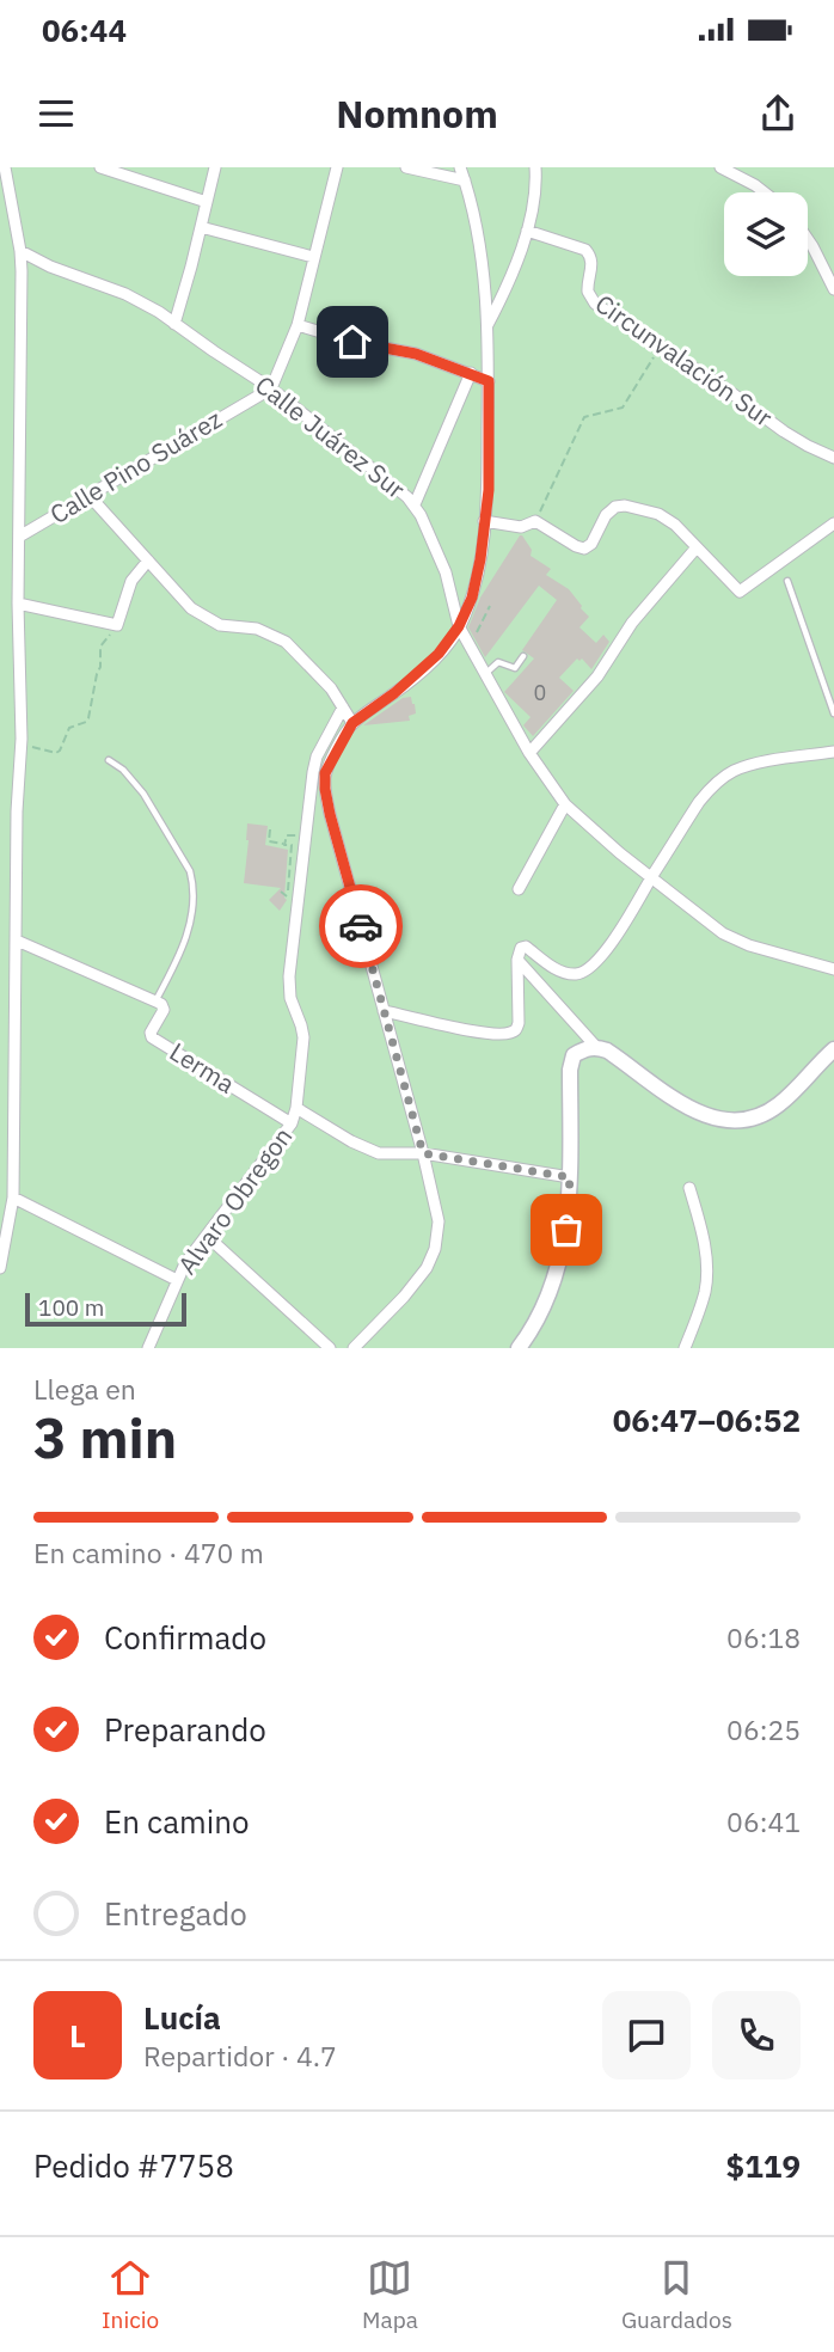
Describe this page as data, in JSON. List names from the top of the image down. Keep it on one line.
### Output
{"streets":{"street":["Circunvalación Sur","Calle Juárez Sur","Calle Pino Suárez","Lerma","Alvaro Obregon"]},"crossings":[["Calle Juárez Sur","Calle Pino Suárez"],["Lerma","Alvaro Obregon"]],"house_numbers":["0"],"scale_bar":"100 m","page":{"status":"06:44","header":"Nomnom","scale":"100 m","heading":["3 min","Llega en","06:47–06:52"],"panel":["Lucía","Repartidor · 4.7","Pedido #7758","$119"],"bar":"En camino · 470 m","list":[["Confirmado","06:18"],["Preparando","06:25"],["En camino","06:41"],"Entregado"],"round":"L","tabs":["Inicio","Mapa","Guardados"]}}
